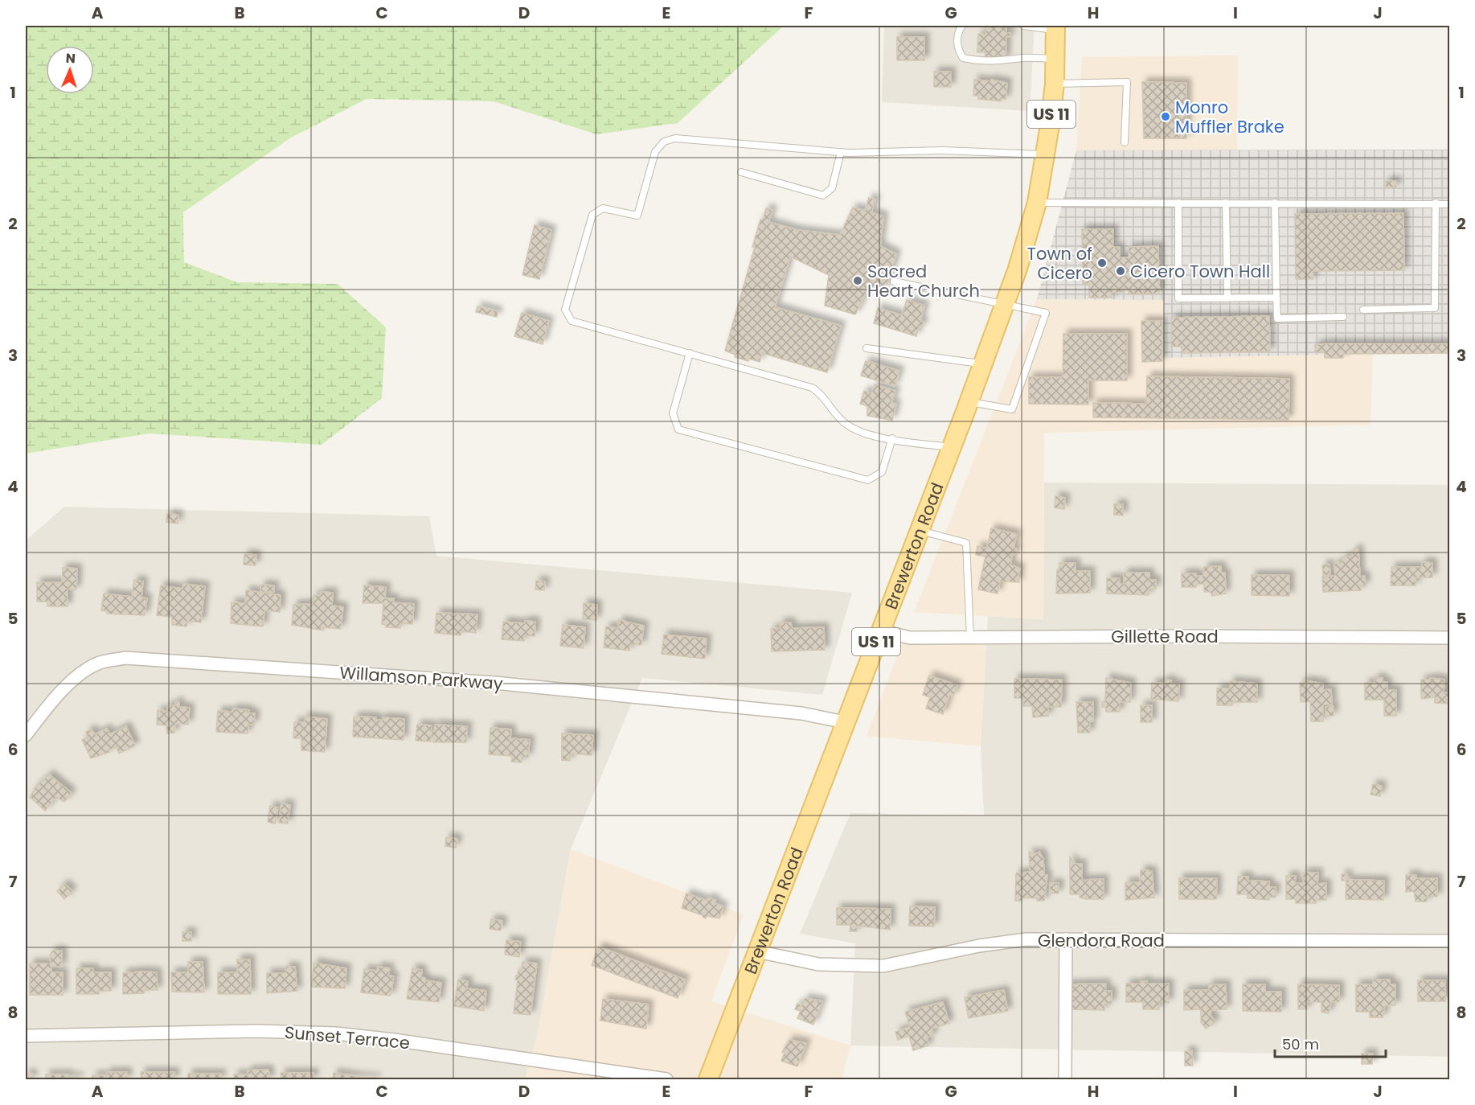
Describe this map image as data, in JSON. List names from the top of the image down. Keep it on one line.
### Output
{"streets":{"main road":["US 11","Brewerton Road"],"street":["Gillette Road","Willamson Parkway","Glendora Road","Sunset Terrace"]},"crossings":[["Brewerton Road","Gillette Road"],["Brewerton Road","Willamson Parkway"],["Brewerton Road","Glendora Road"]],"places":["Monro Muffler Brake","Town of Cicero","Cicero Town Hall","Sacred Heart Church"],"scale_bar":"50 m","north":"top","grid":{"columns":["A","B","C","D","E","F","G","H","I","J"],"rows":["1","2","3","4","5","6","7","8"]}}
